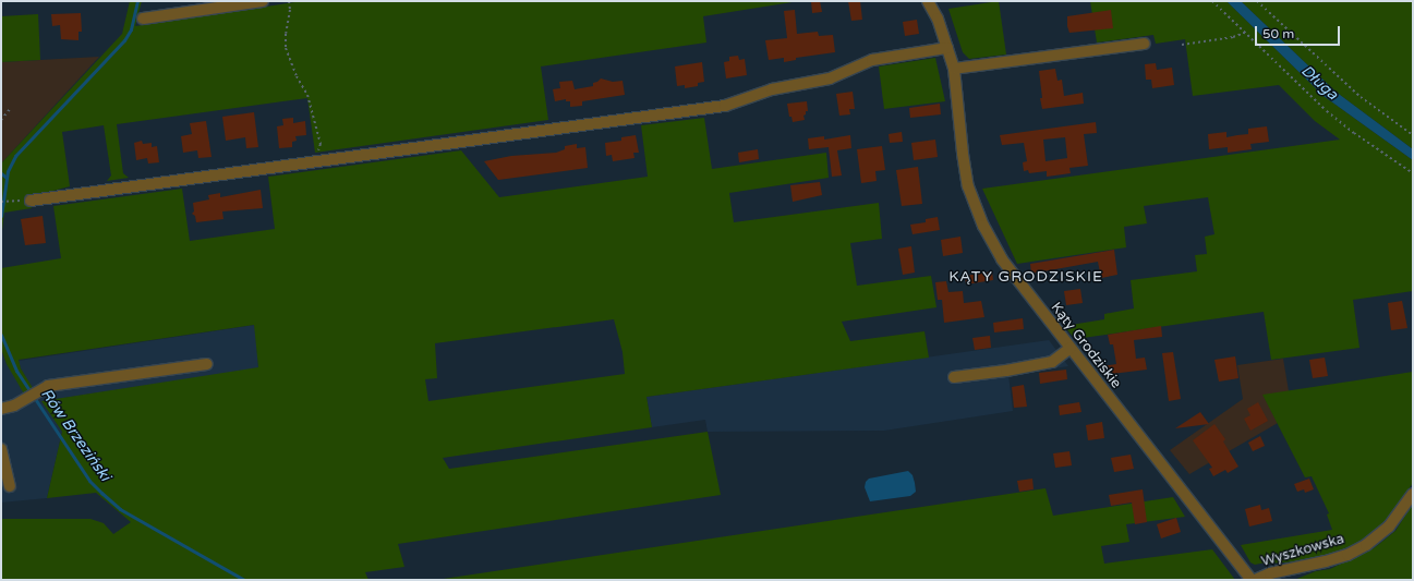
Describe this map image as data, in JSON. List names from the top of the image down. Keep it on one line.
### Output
{"streets":{"street":["Kąty Grodziskie","Wyszkowska"]},"districts":["KĄTY GRODZISKIE"],"water":["Długa","Rów Brzeziński"],"scale_bar":"50 m"}
